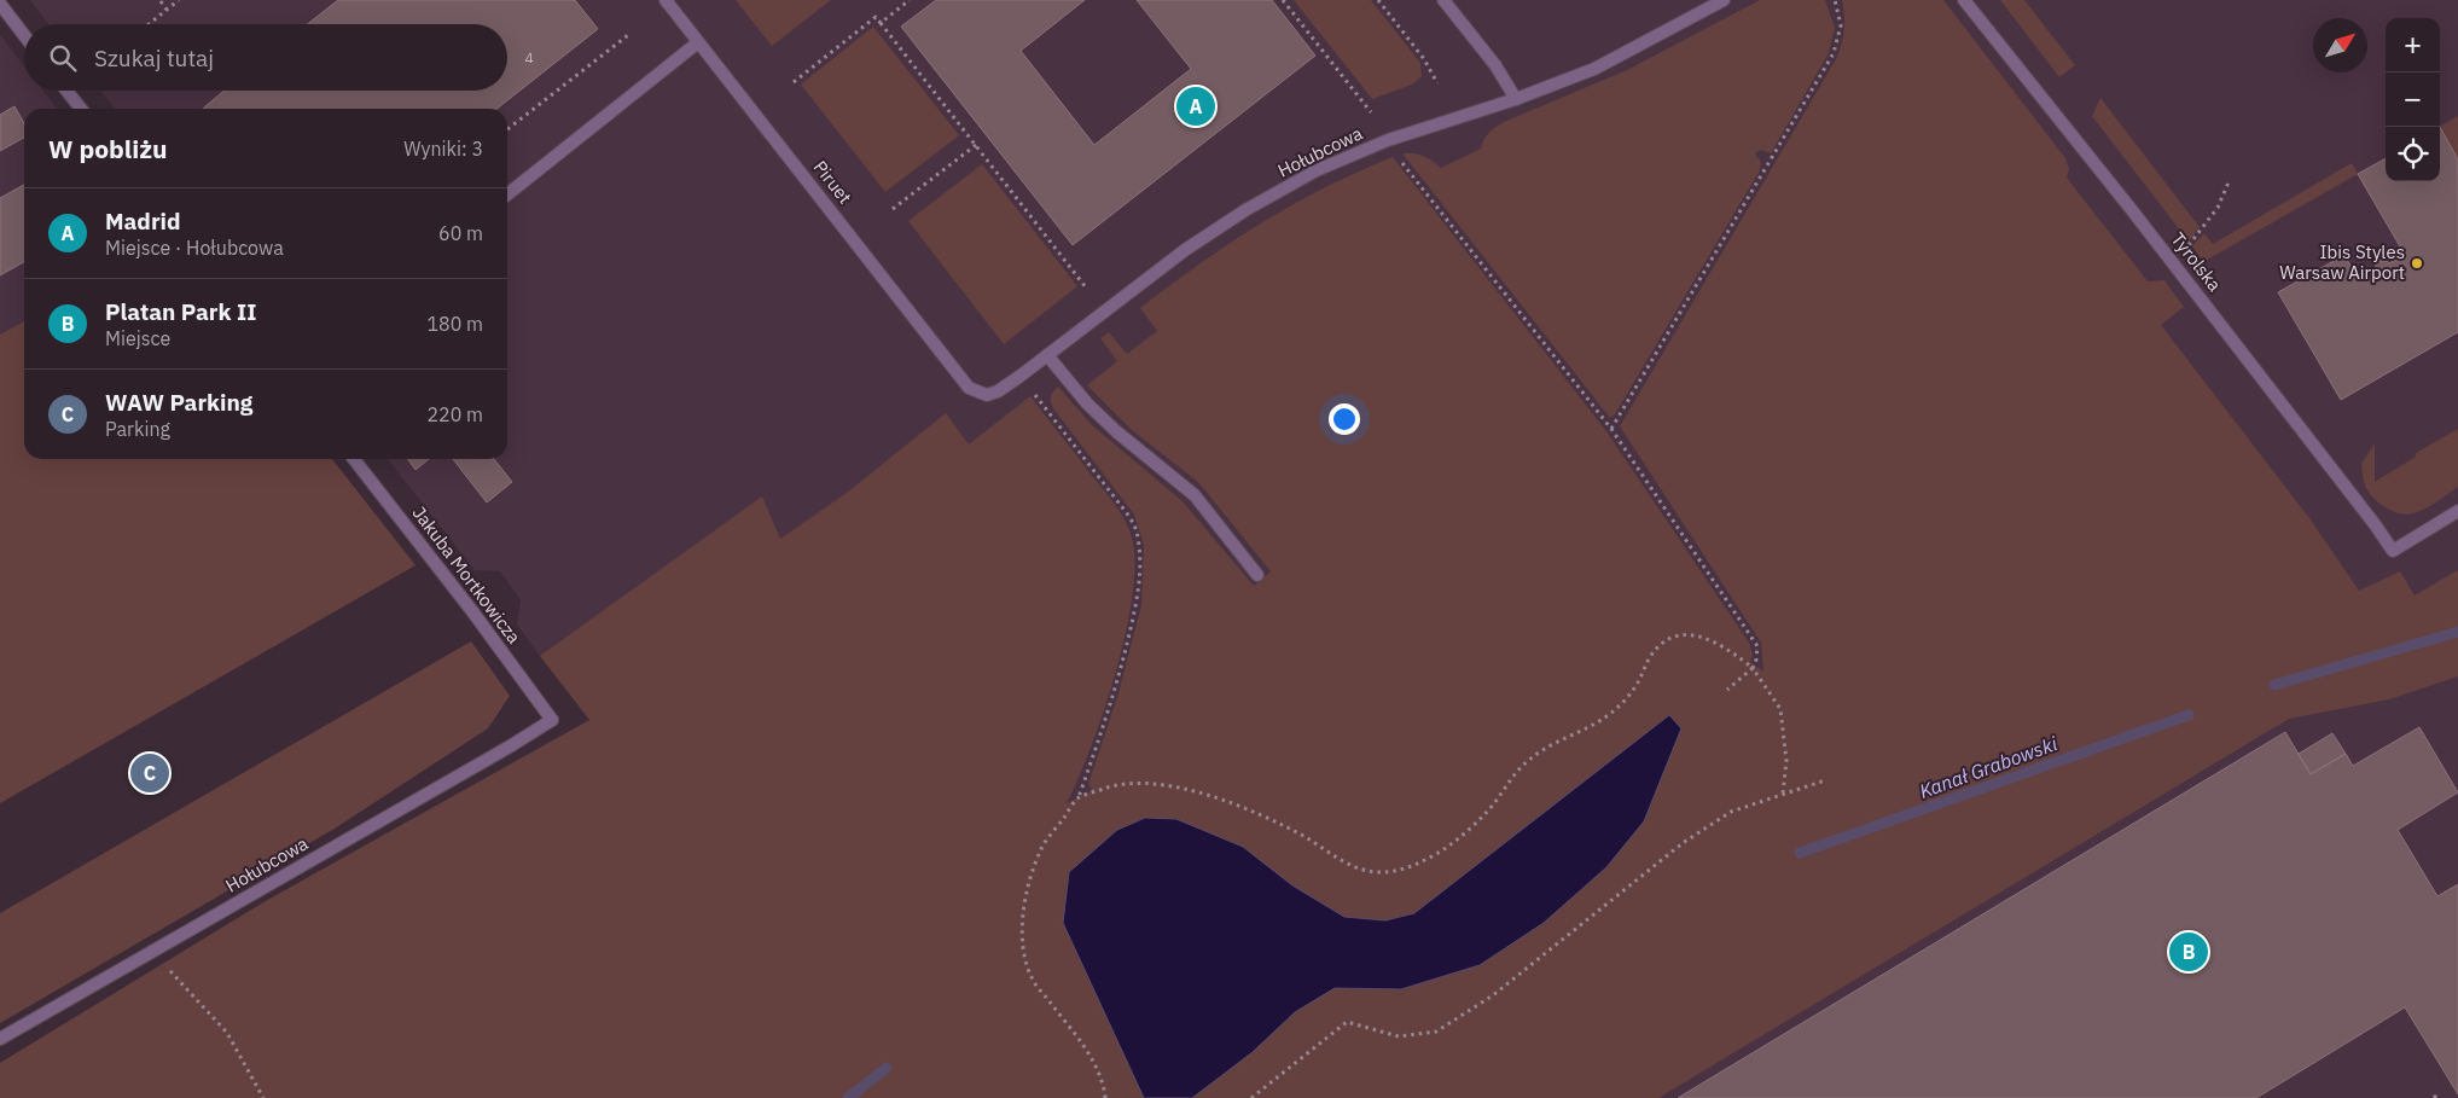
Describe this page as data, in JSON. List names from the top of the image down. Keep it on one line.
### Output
{"streets":{"street":["Hołubcowa","Piruet","Tyrolska","Jakuba Mortkowicza"]},"crossings":[["Hołubcowa","Piruet"],["Hołubcowa","Jakuba Mortkowicza"]],"water":["Kanał Grabowski"],"places":["Ibis Styles Warsaw Airport"],"house_numbers":["4"],"north":"top right","page":{"map_buttons":["+","−"],"search":"Szukaj tutaj","pins":["A","C","B"],"heading":["W pobliżu","Wyniki: 3"],"list":[{"mark":"A","name":"Madrid","note":"Miejsce · Hołubcowa","value":"60 m"},{"mark":"B","name":"Platan Park II","note":"Miejsce","value":"180 m"},{"mark":"C","name":"WAW Parking","note":"Parking","value":"220 m"}]}}
